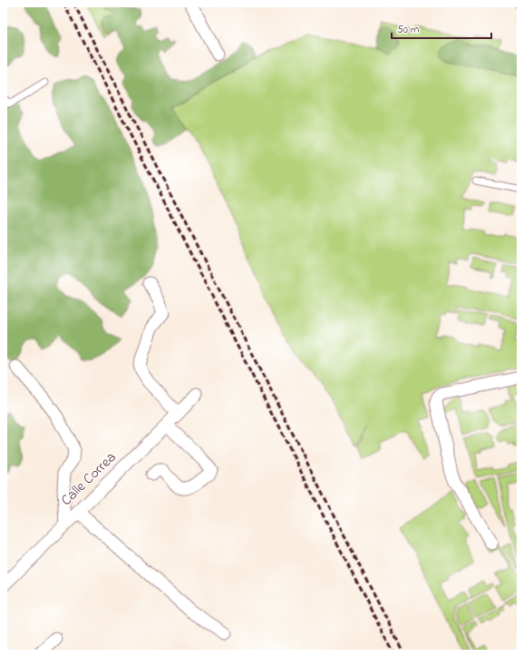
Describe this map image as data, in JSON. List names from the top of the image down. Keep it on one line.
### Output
{"streets":{"street":["Calle Correa"]},"scale_bar":"50 m"}
